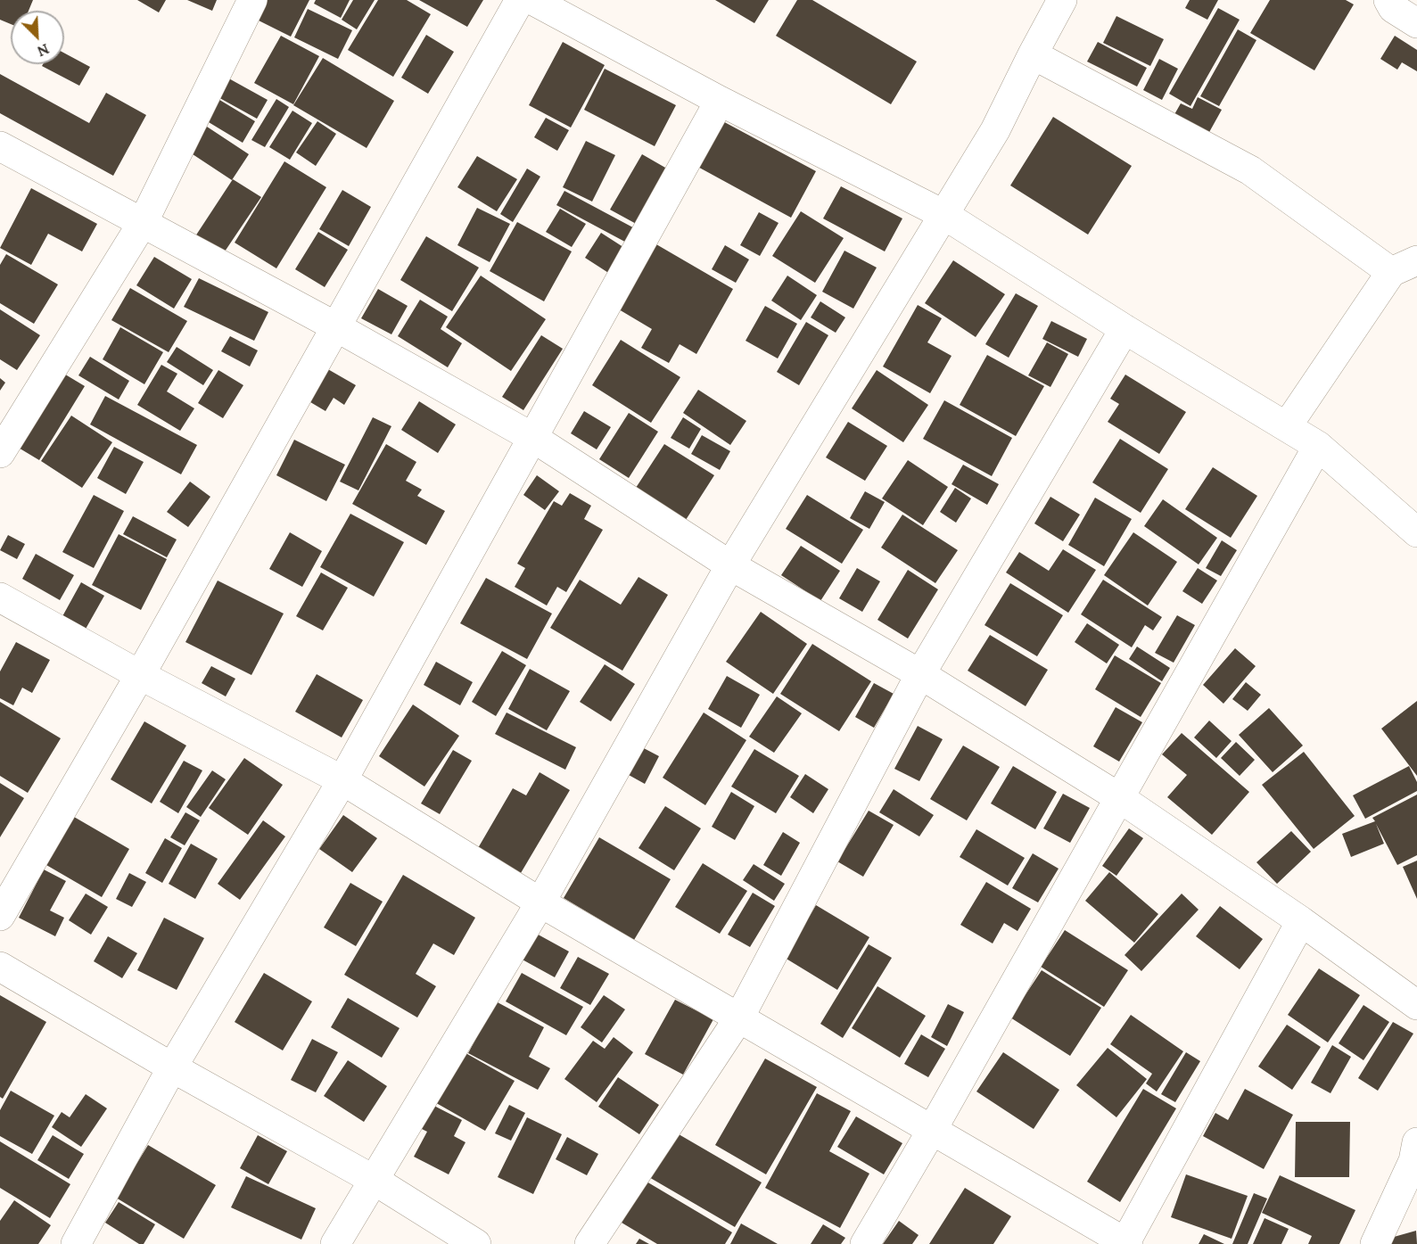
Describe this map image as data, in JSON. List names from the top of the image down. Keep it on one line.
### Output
{"north":"bottom right"}
